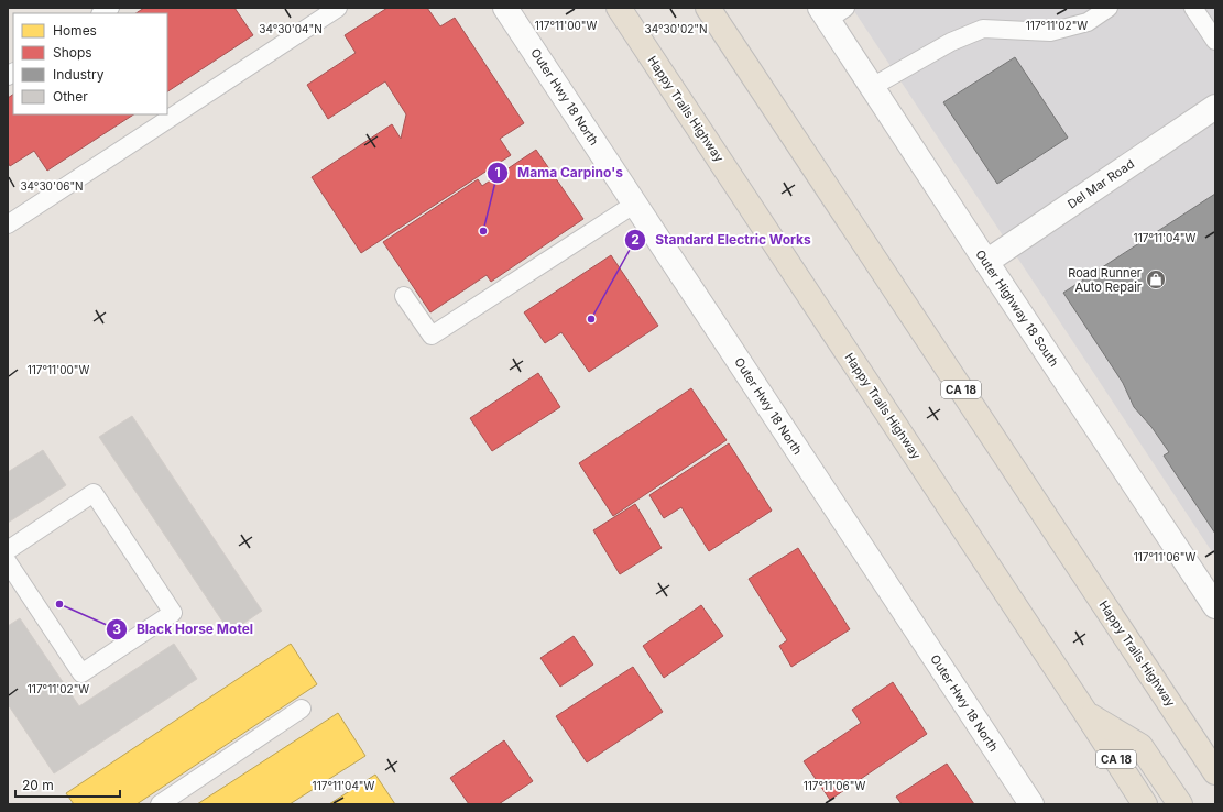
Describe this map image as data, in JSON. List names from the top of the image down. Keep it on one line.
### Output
{"streets":{"main road":["Happy Trails Highway","CA 18"],"street":["Outer Hwy 18 North","Del Mar Road","Outer Highway 18 South"]},"crossings":[["Del Mar Road","Outer Highway 18 South"]],"places":{"other":["Mama Carpino's","Standard Electric Works","Black Horse Motel"],"shop":["Road Runner Auto Repair"]},"legend":["Homes","Shops","Industry","Other"],"scale_bar":"20 m","coordinates":["117°11'00\"W","117°11'02\"W","34°30'04\"N","34°30'02\"N","34°30'06\"N","117°11'04\"W","117°11'06\"W"]}
